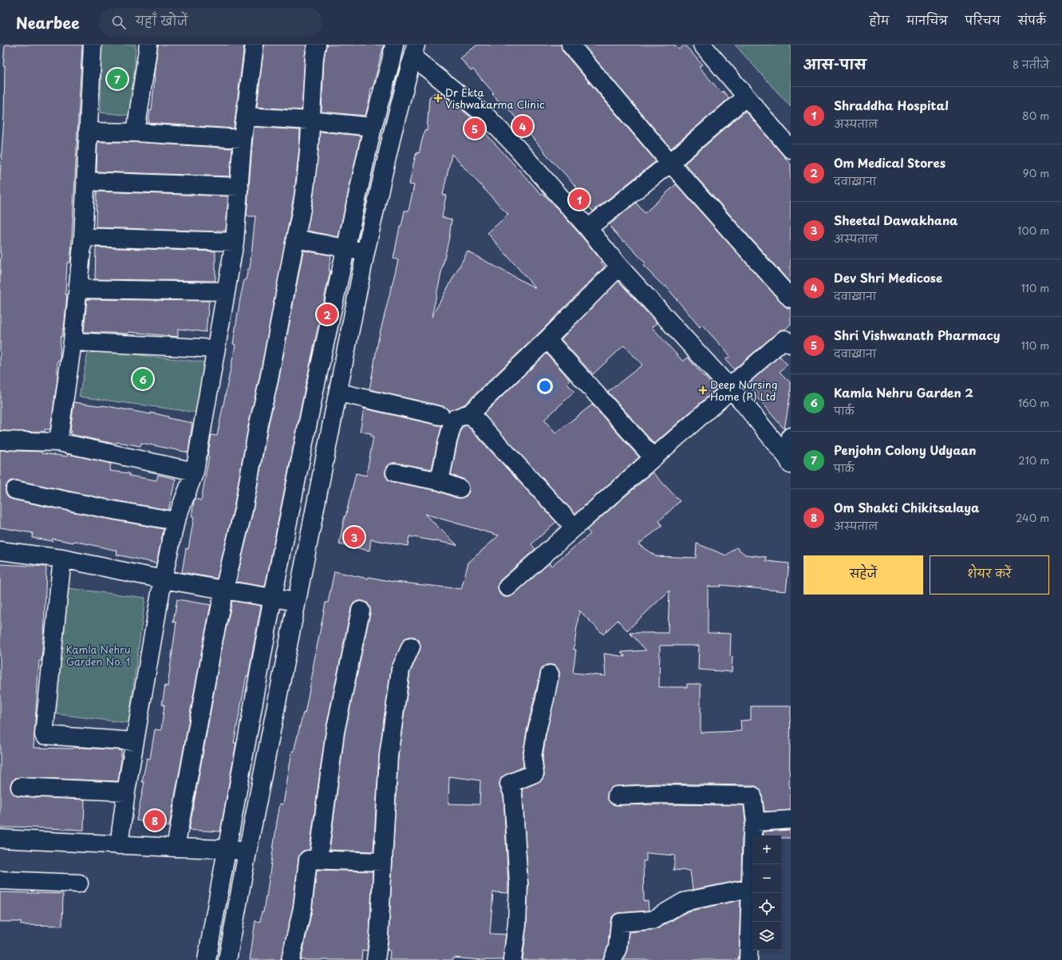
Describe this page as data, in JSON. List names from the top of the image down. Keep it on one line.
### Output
{"parks":["Kamla Nehru Garden No. 1"],"places":{"health":["Dr Ekta Vishwakarma Clinic","Deep Nursing Home (P) Ltd"]},"page":{"header":"Nearbee","search":"यहाँ खोजें","nav":["होम","मानचित्र","परिचय","संपर्क"],"heading":["आस-पास","8 नतीजे"],"pins":["7","4","5","1","2","6","3","8"],"list":[{"mark":"1","name":"Shraddha Hospital","note":"अस्पताल","value":"80 m"},{"mark":"2","name":"Om Medical Stores","note":"दवाख़ाना","value":"90 m"},{"mark":"3","name":"Sheetal Dawakhana","note":"अस्पताल","value":"100 m"},{"mark":"4","name":"Dev Shri Medicose","note":"दवाख़ाना","value":"110 m"},{"mark":"5","name":"Shri Vishwanath Pharmacy","note":"दवाख़ाना","value":"110 m"},{"mark":"6","name":"Kamla Nehru Garden 2","note":"पार्क","value":"160 m"},{"mark":"7","name":"Penjohn Colony Udyaan","note":"पार्क","value":"210 m"},{"mark":"8","name":"Om Shakti Chikitsalaya","note":"अस्पताल","value":"240 m"}],"buttons":["सहेजें","शेयर करें"],"map_buttons":["+","−"]}}
